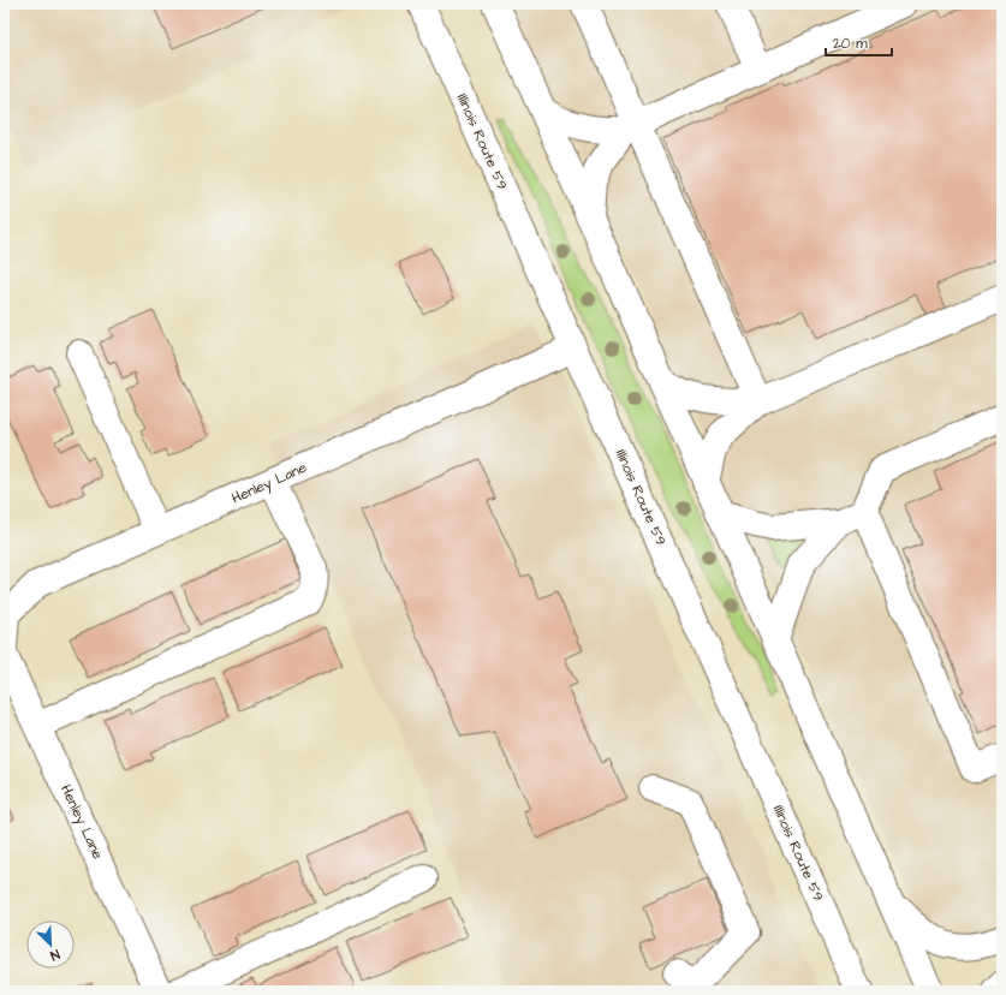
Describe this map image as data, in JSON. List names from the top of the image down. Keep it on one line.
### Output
{"streets":{"main road":["Illinois Route 59","Henley Lane"]},"crossings":[["Illinois Route 59","Henley Lane"]],"scale_bar":"20 m","north":"bottom right"}
